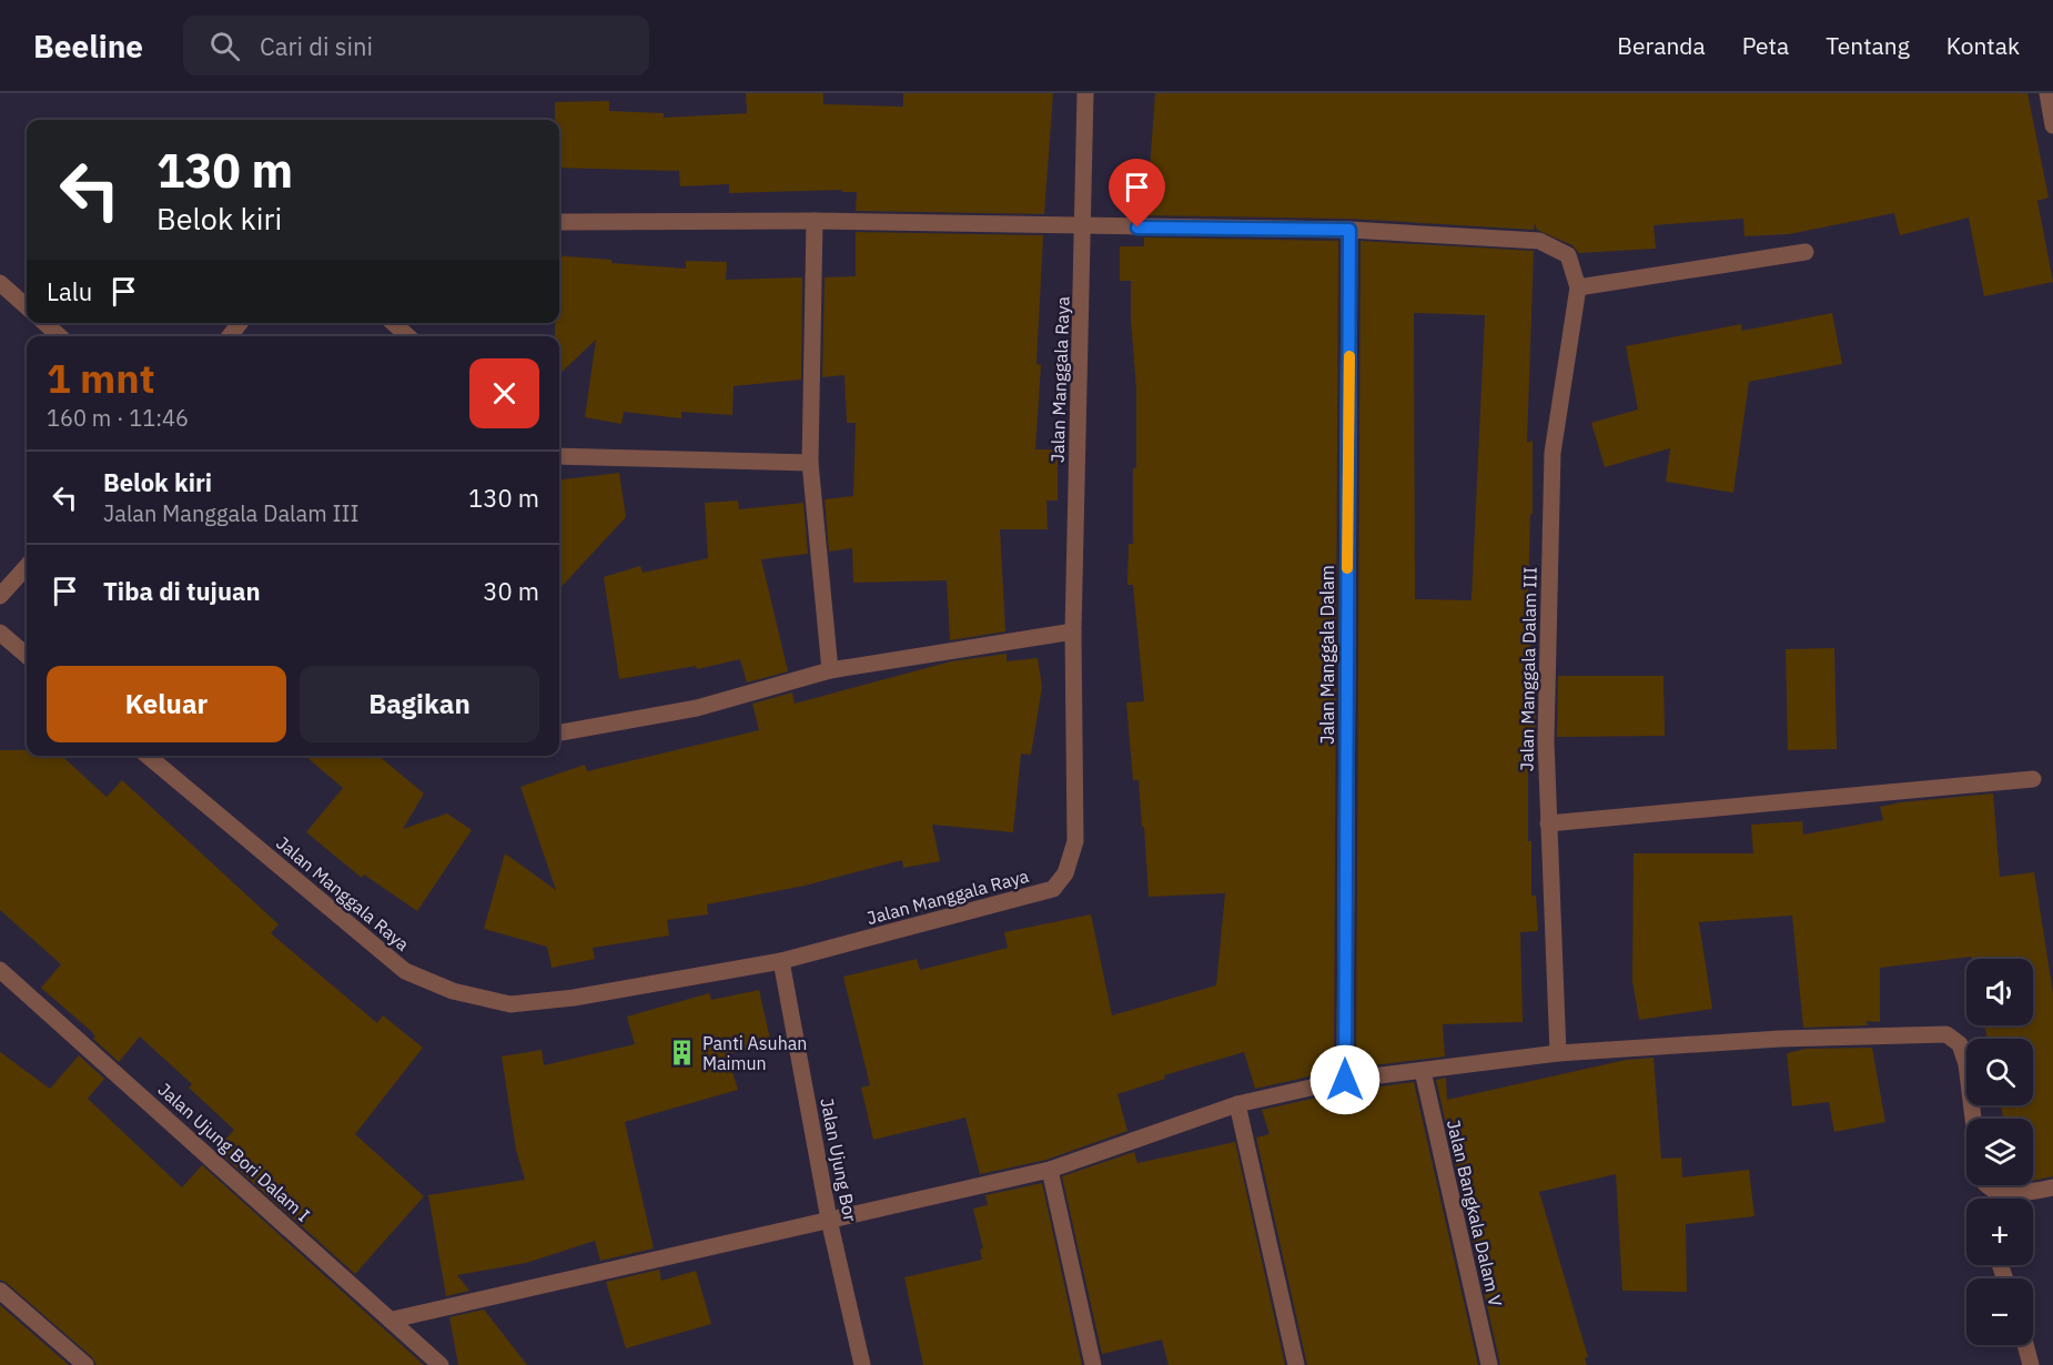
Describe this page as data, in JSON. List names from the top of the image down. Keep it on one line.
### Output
{"streets":{"street":["Jalan Manggala Raya","Jalan Manggala Dalam","Jalan Manggala Dalam III","Jalan Ujung Bori Dalam I","Jalan Ujung Bor","Jalan Bangkala Dalam V"]},"crossings":[["Jalan Manggala Raya","Jalan Manggala Dalam III"],["Jalan Manggala Raya","Jalan Ujung Bor"],["Jalan Manggala Dalam","Jalan Manggala Dalam III"]],"places":{"building":["Panti Asuhan Maimun"]},"page":{"header":"Beeline","search":"Cari di sini","nav":["Beranda","Peta","Tentang","Kontak"],"turn":["130 m","Belok kiri"],"then":"Lalu","heading":["1 mnt","160 m · 11:46"],"list":[{"name":"Belok kiri","note":"Jalan Manggala Dalam III","value":"130 m"},{"name":"Tiba di tujuan","value":"30 m"}],"buttons":["Keluar","Bagikan"],"map_buttons":["+","−"]}}
